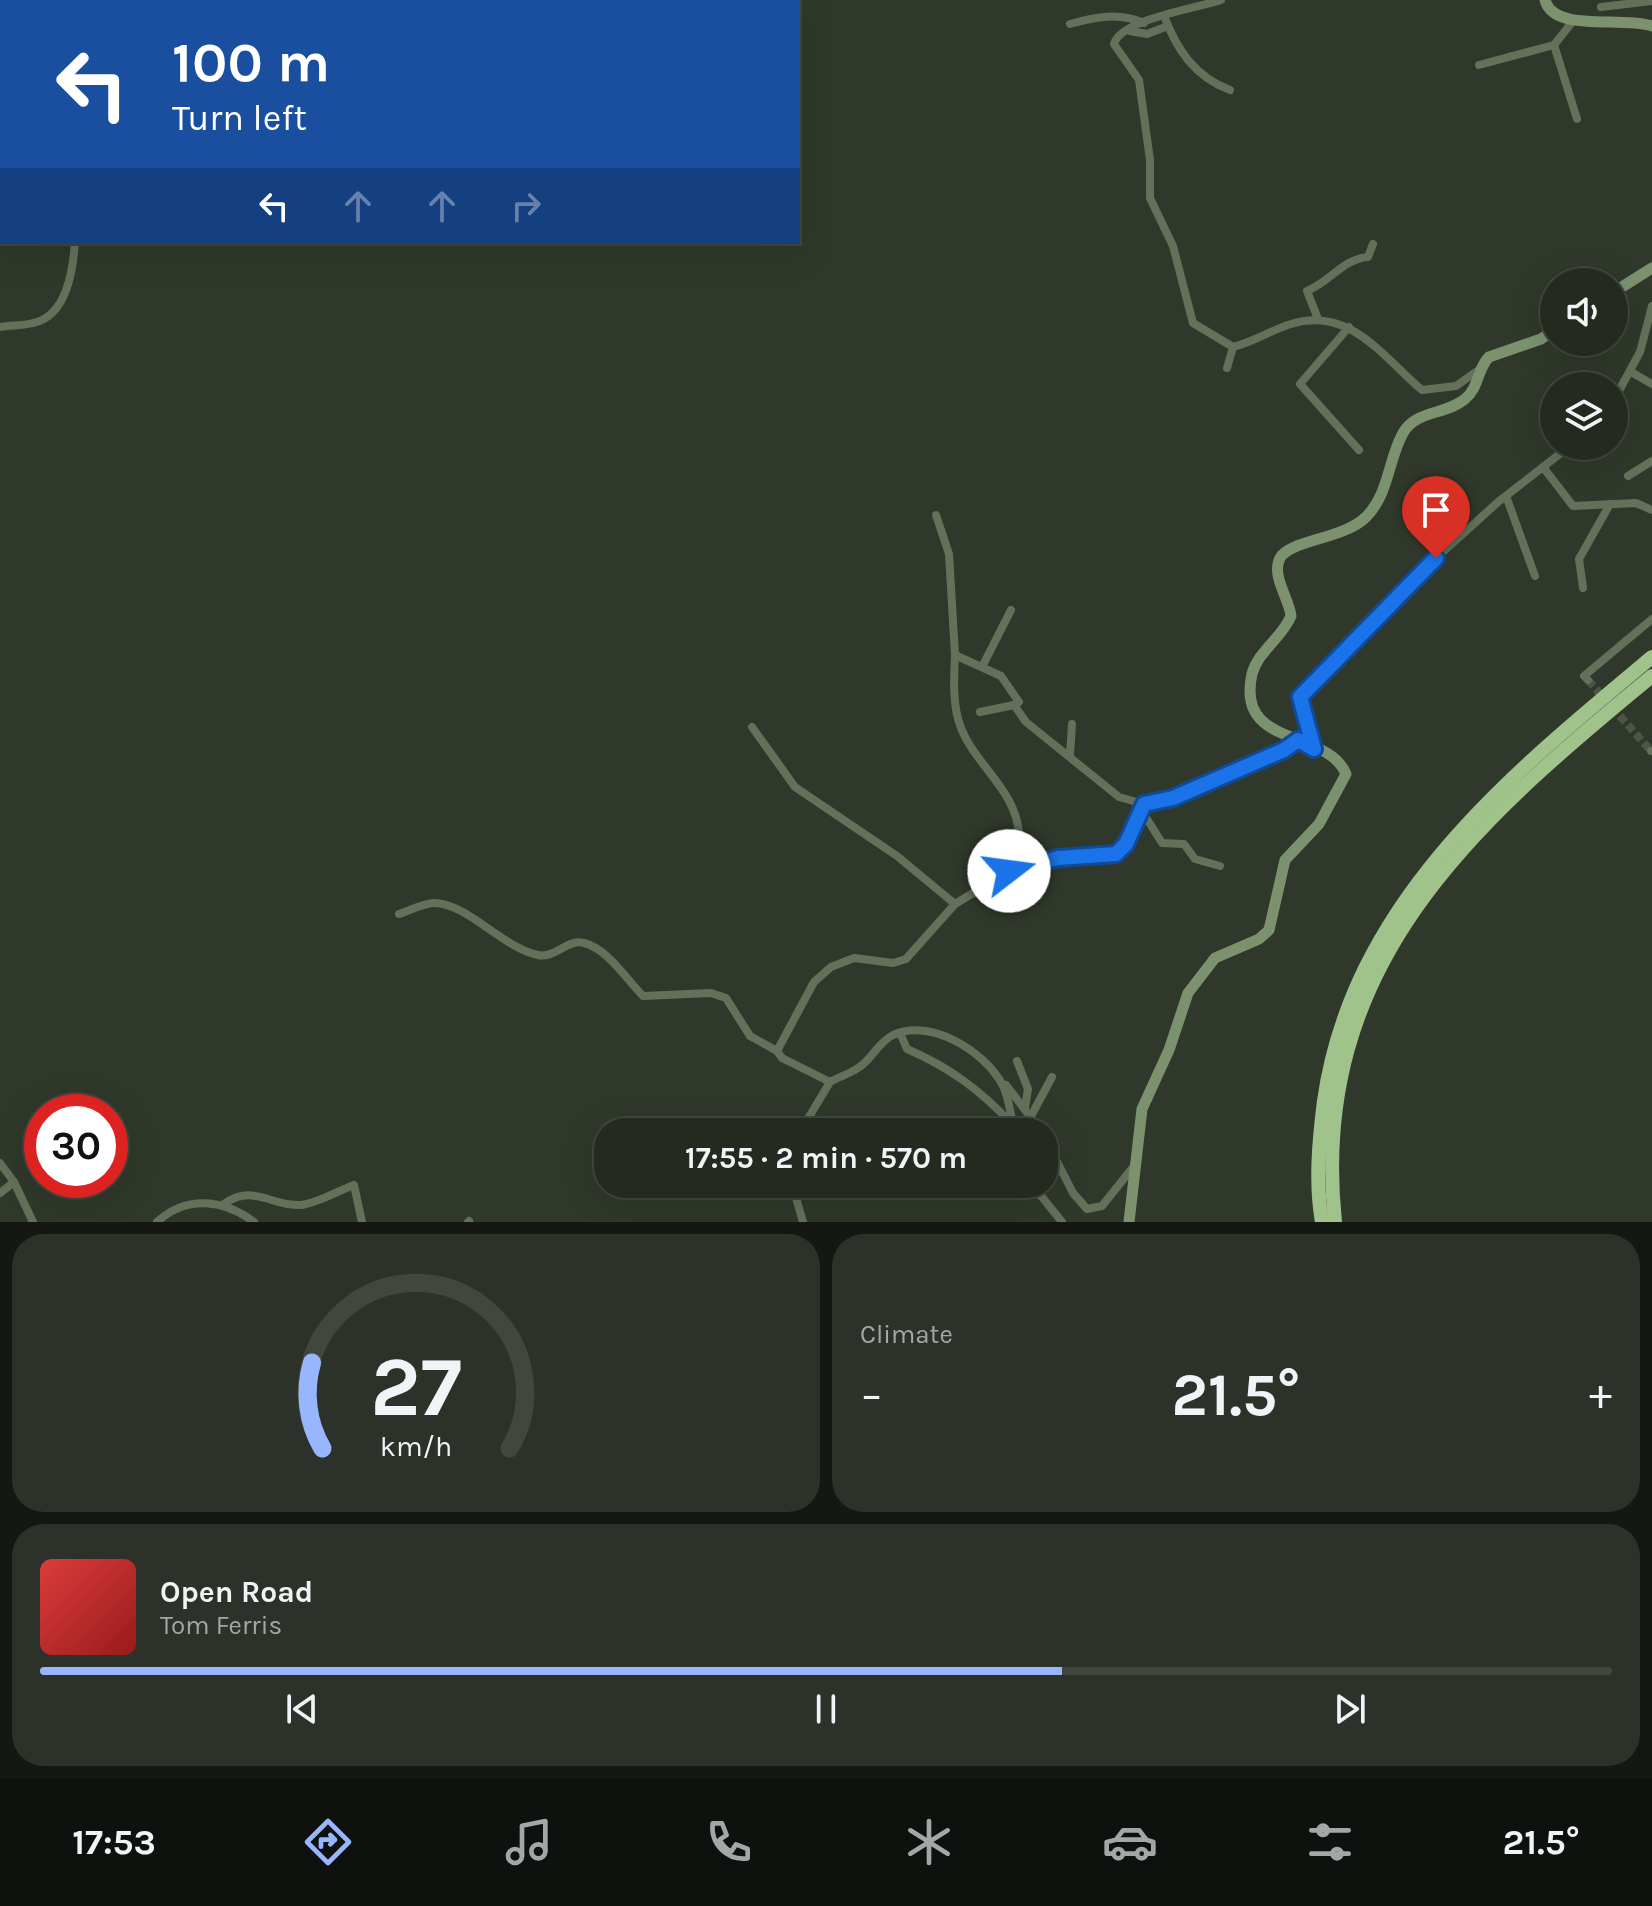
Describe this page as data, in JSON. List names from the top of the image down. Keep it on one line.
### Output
{"page":{"turn":["100 m","Turn left"],"limit":"30","trip":"17:55 · 2 min · 570 m","tile":"Climate","heat":["−","21.5°","+"],"song":["Open Road","Tom Ferris"],"tabs":["17:53","21.5°"],"gauge":["27","km/h"]}}
